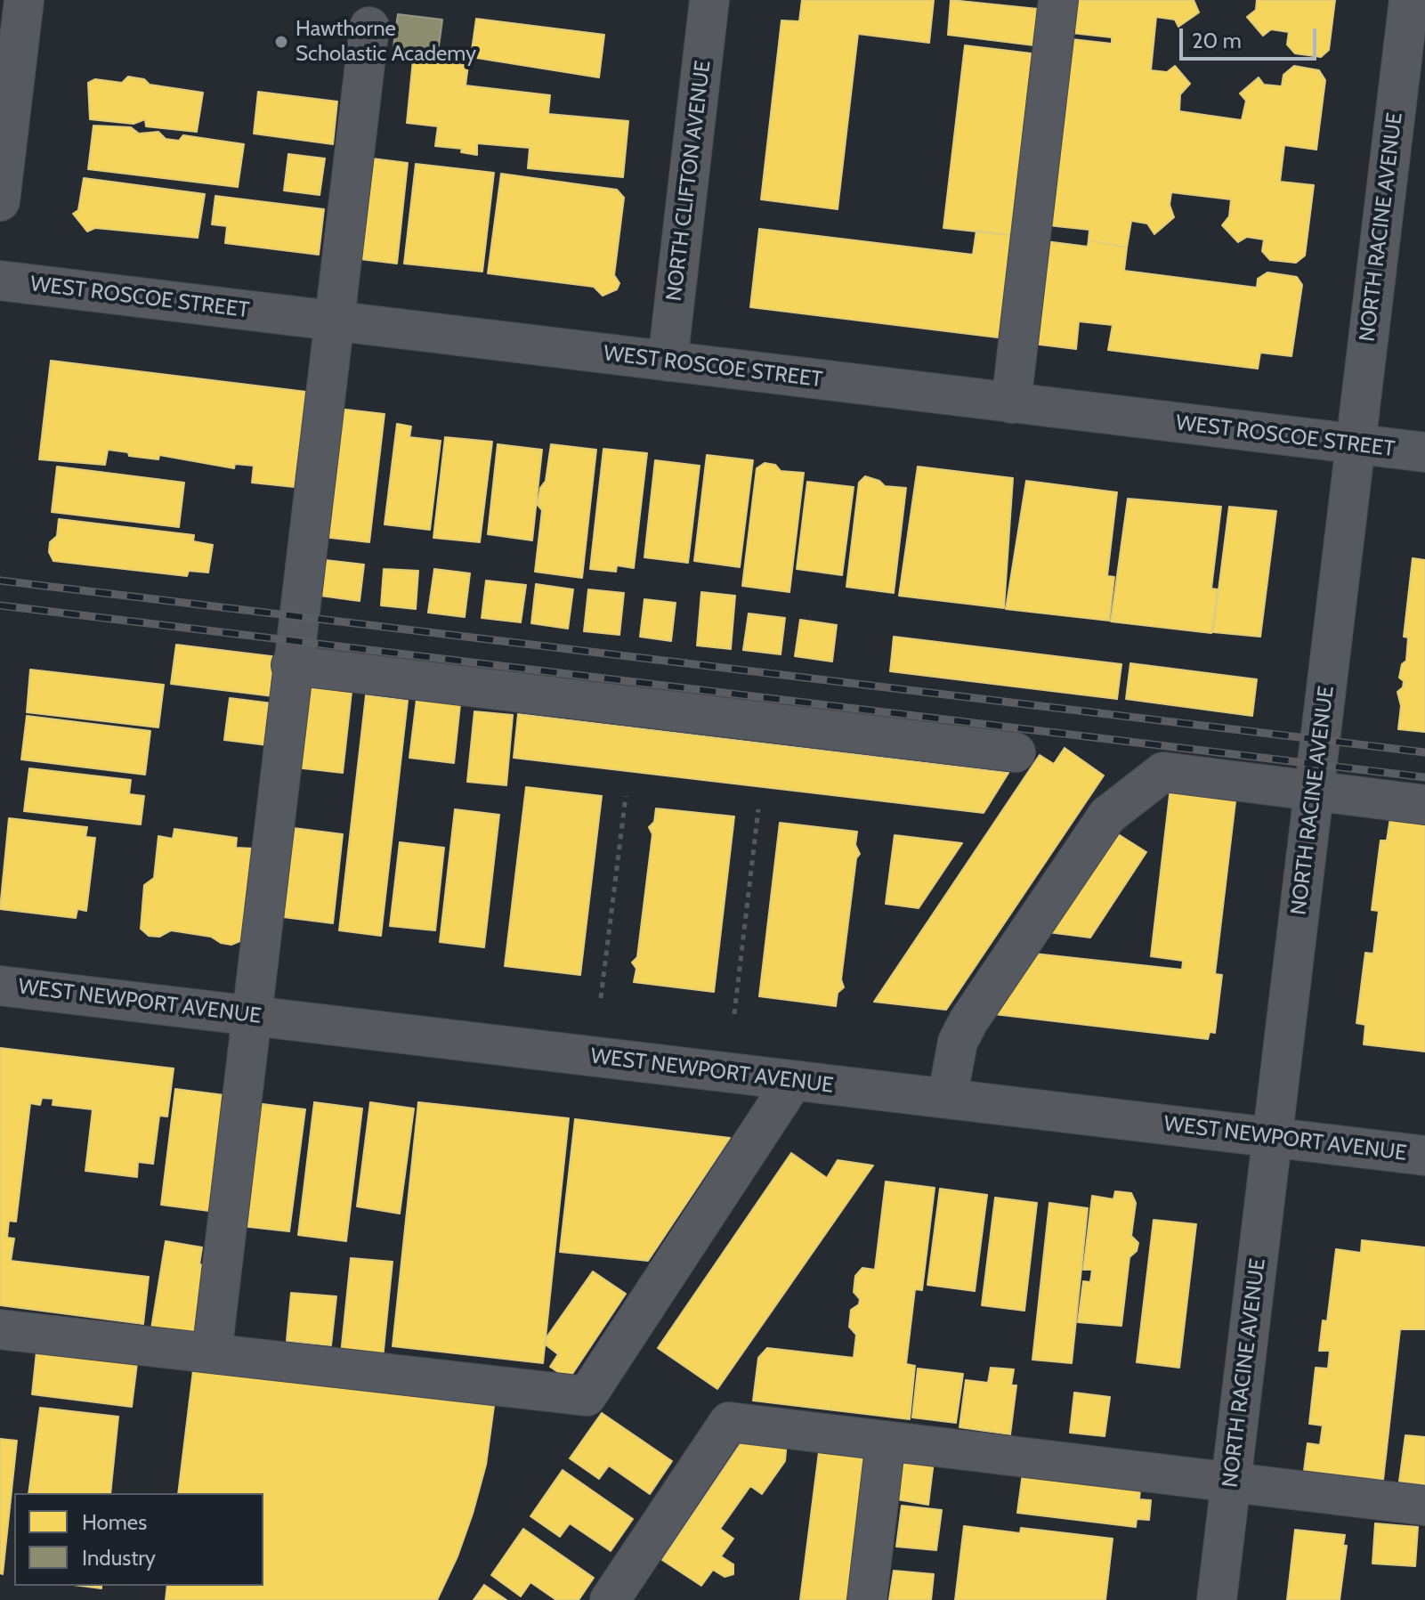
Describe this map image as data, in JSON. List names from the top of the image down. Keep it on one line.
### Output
{"streets":{"street":["NORTH CLIFTON AVENUE","NORTH RACINE AVENUE","WEST ROSCOE STREET","WEST NEWPORT AVENUE"]},"crossings":[["NORTH CLIFTON AVENUE","WEST ROSCOE STREET"],["NORTH RACINE AVENUE","WEST ROSCOE STREET"],["NORTH RACINE AVENUE","WEST NEWPORT AVENUE"]],"places":["Hawthorne Scholastic Academy"],"legend":["Homes","Industry"],"scale_bar":"20 m"}
